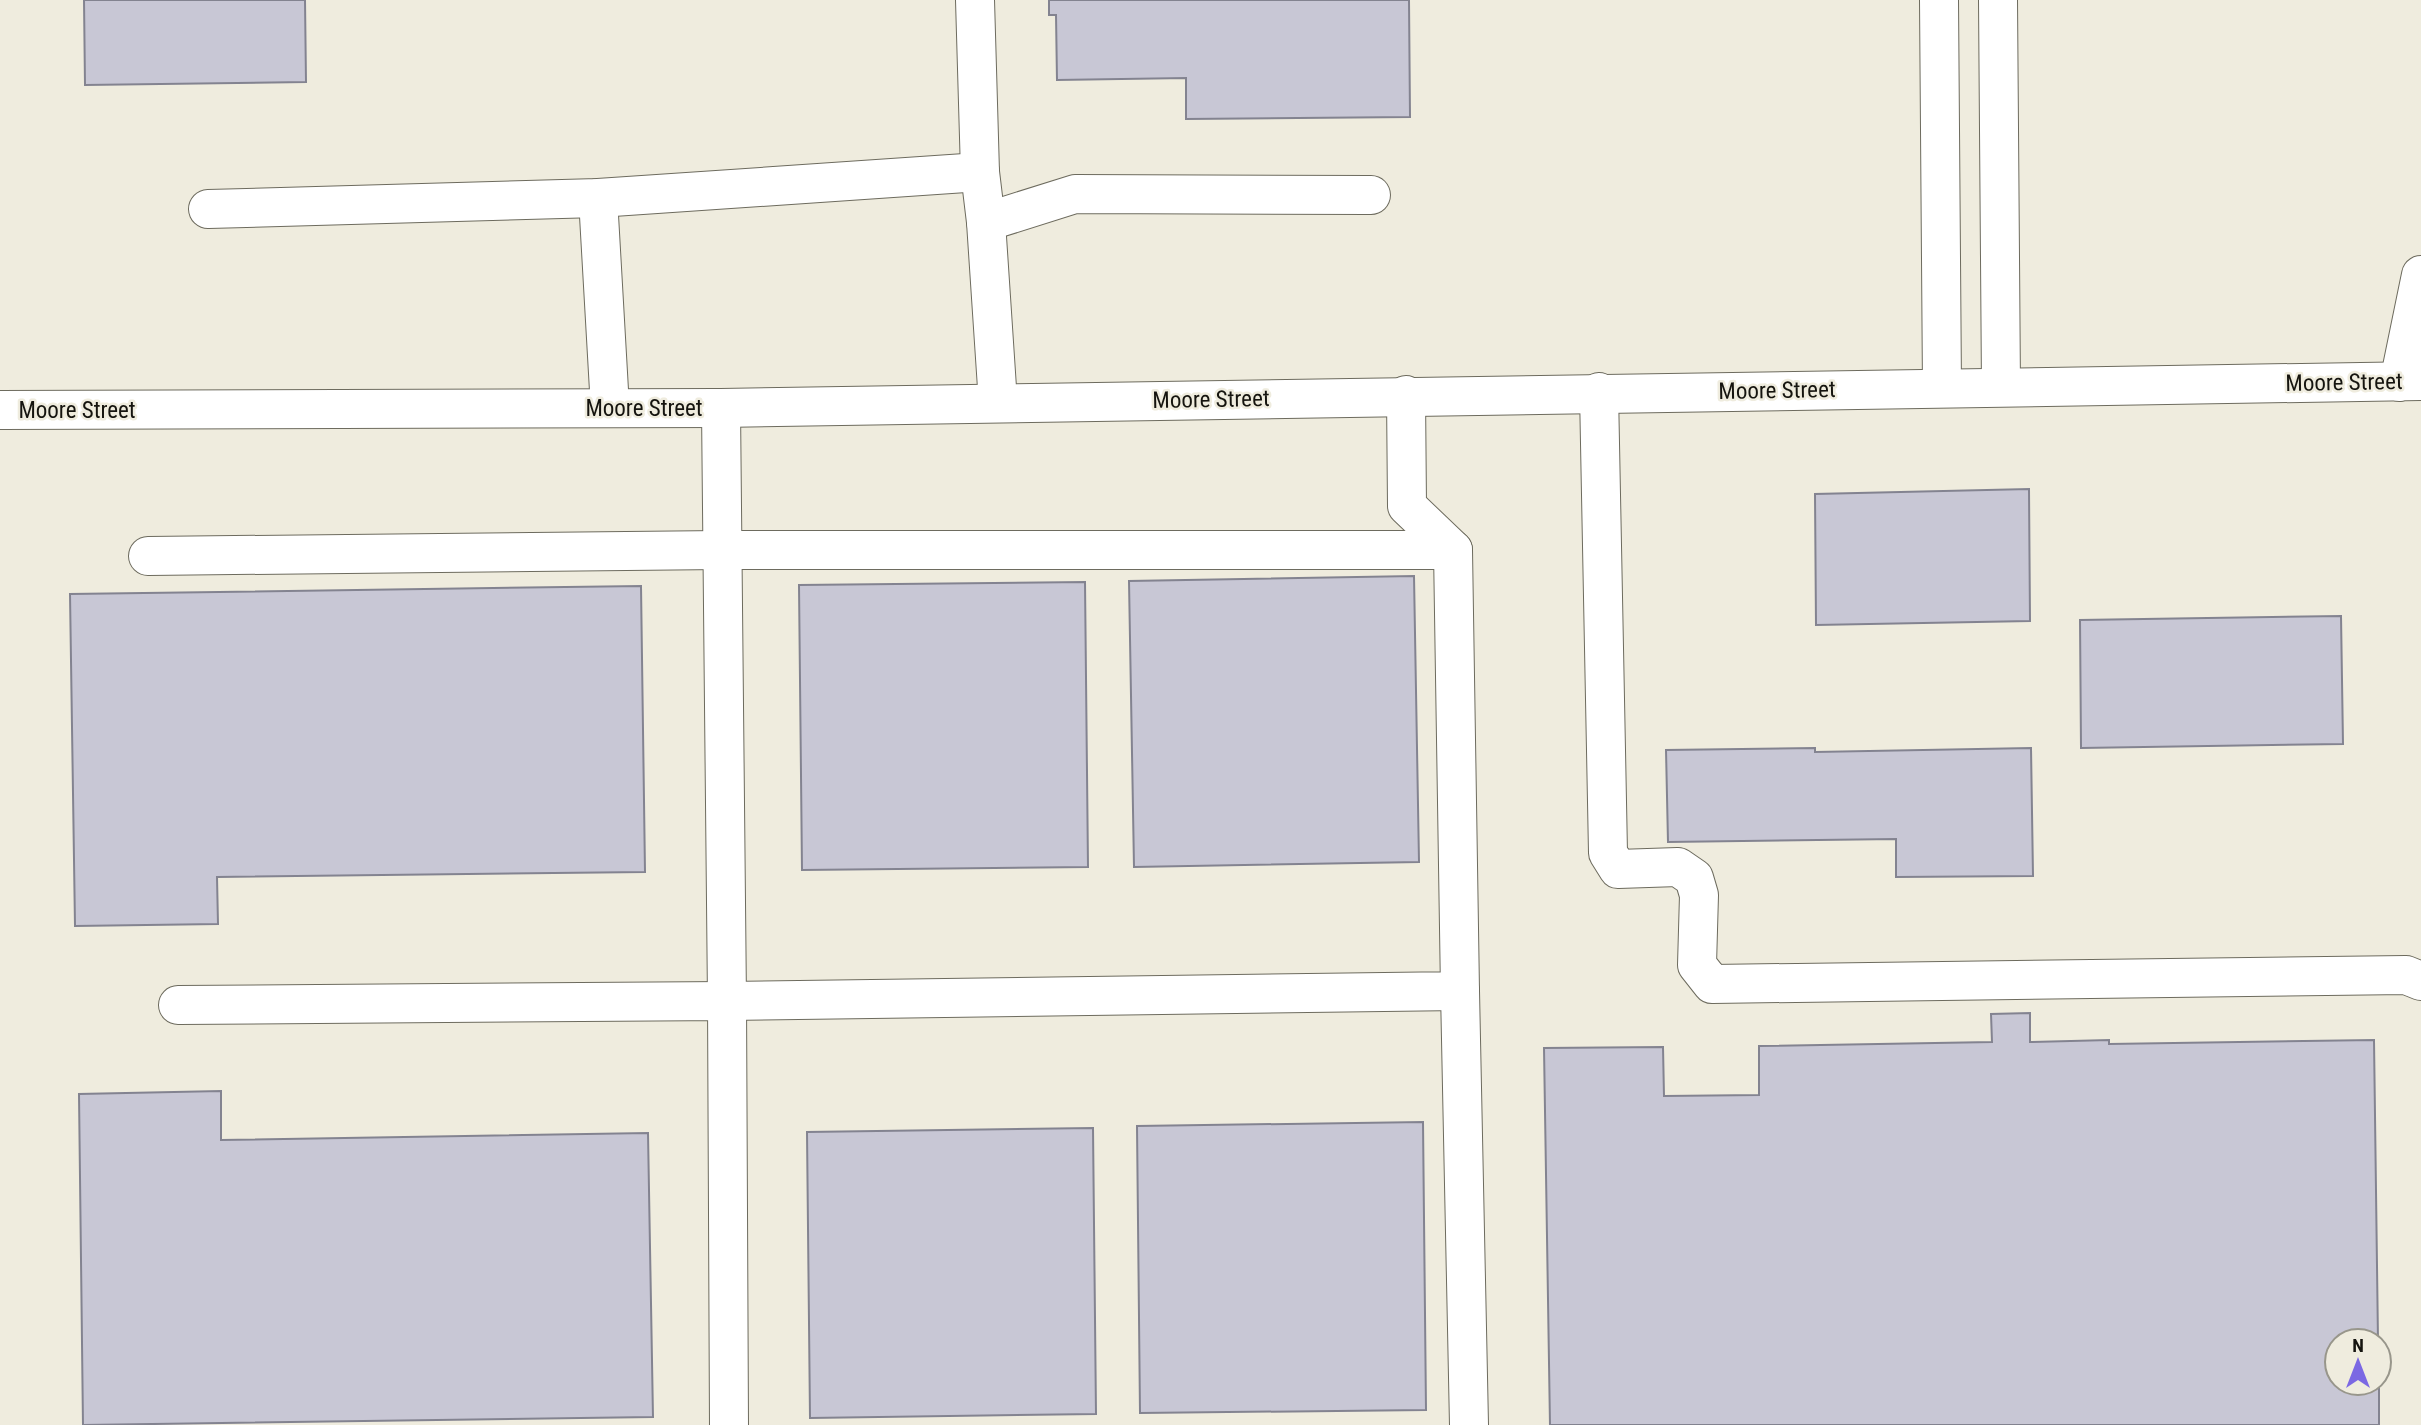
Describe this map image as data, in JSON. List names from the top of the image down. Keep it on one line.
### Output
{"streets":{"street":["Moore Street"]},"north":"top"}
